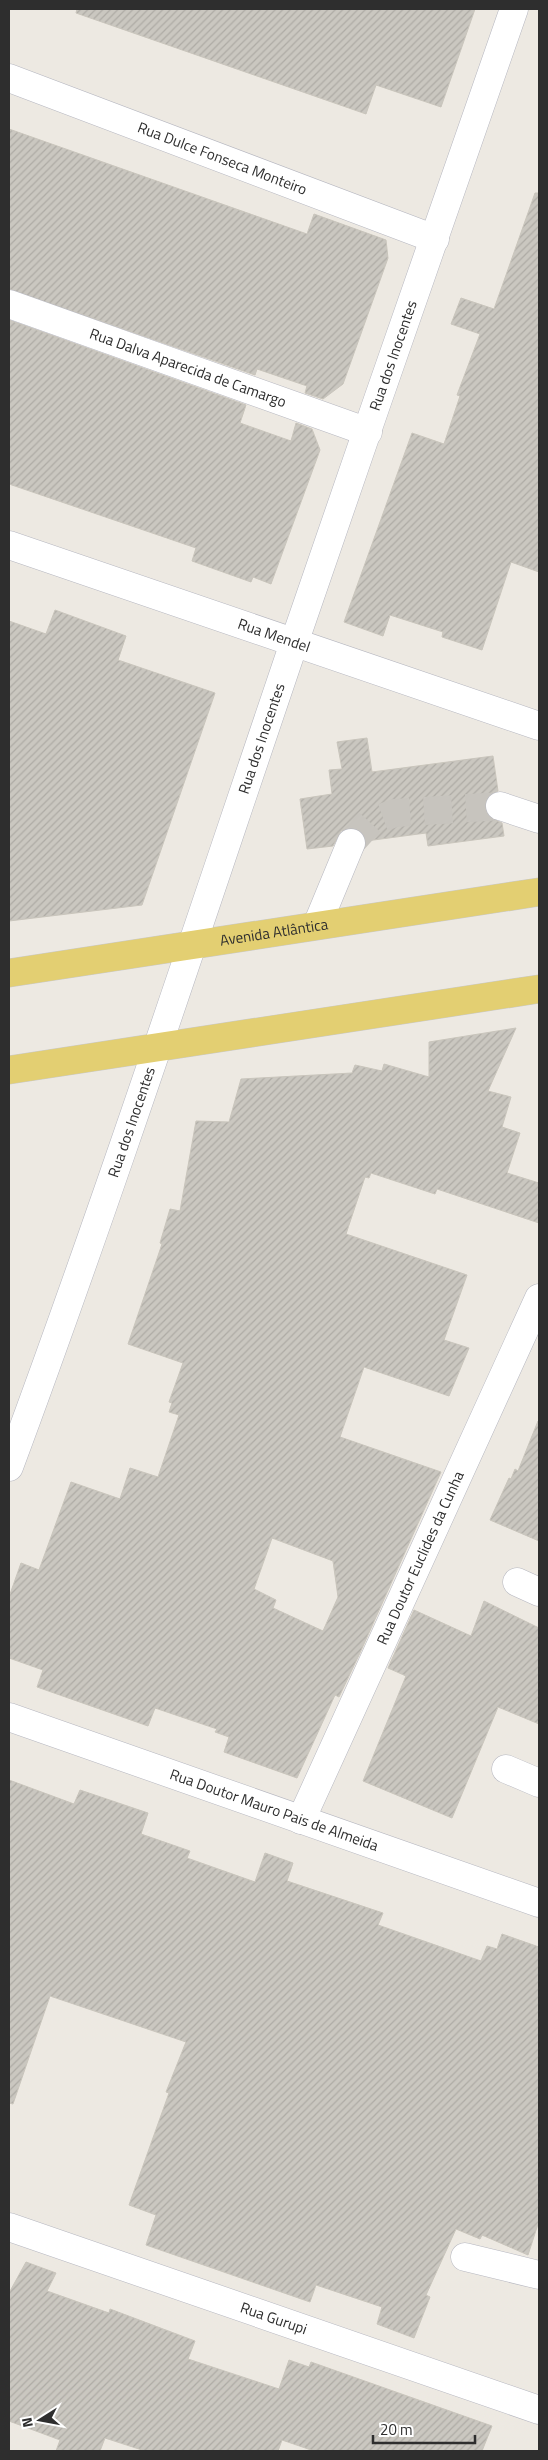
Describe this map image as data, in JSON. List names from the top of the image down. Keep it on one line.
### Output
{"streets":{"main road":["Avenida Atlântica"],"street":["Rua Dulce Fonseca Monteiro","Rua dos Inocentes","Rua Dalva Aparecida de Camargo","Rua Mendel","Rua Doutor Euclides da Cunha","Rua Doutor Mauro Pais de Almeida","Rua Gurupi"]},"crossings":[["Rua Dulce Fonseca Monteiro","Rua dos Inocentes"],["Rua dos Inocentes","Rua Dalva Aparecida de Camargo"],["Rua dos Inocentes","Rua Mendel"],["Rua dos Inocentes","Avenida Atlântica"],["Rua Doutor Euclides da Cunha","Rua Doutor Mauro Pais de Almeida"]],"scale_bar":"20 m","north":"left"}
